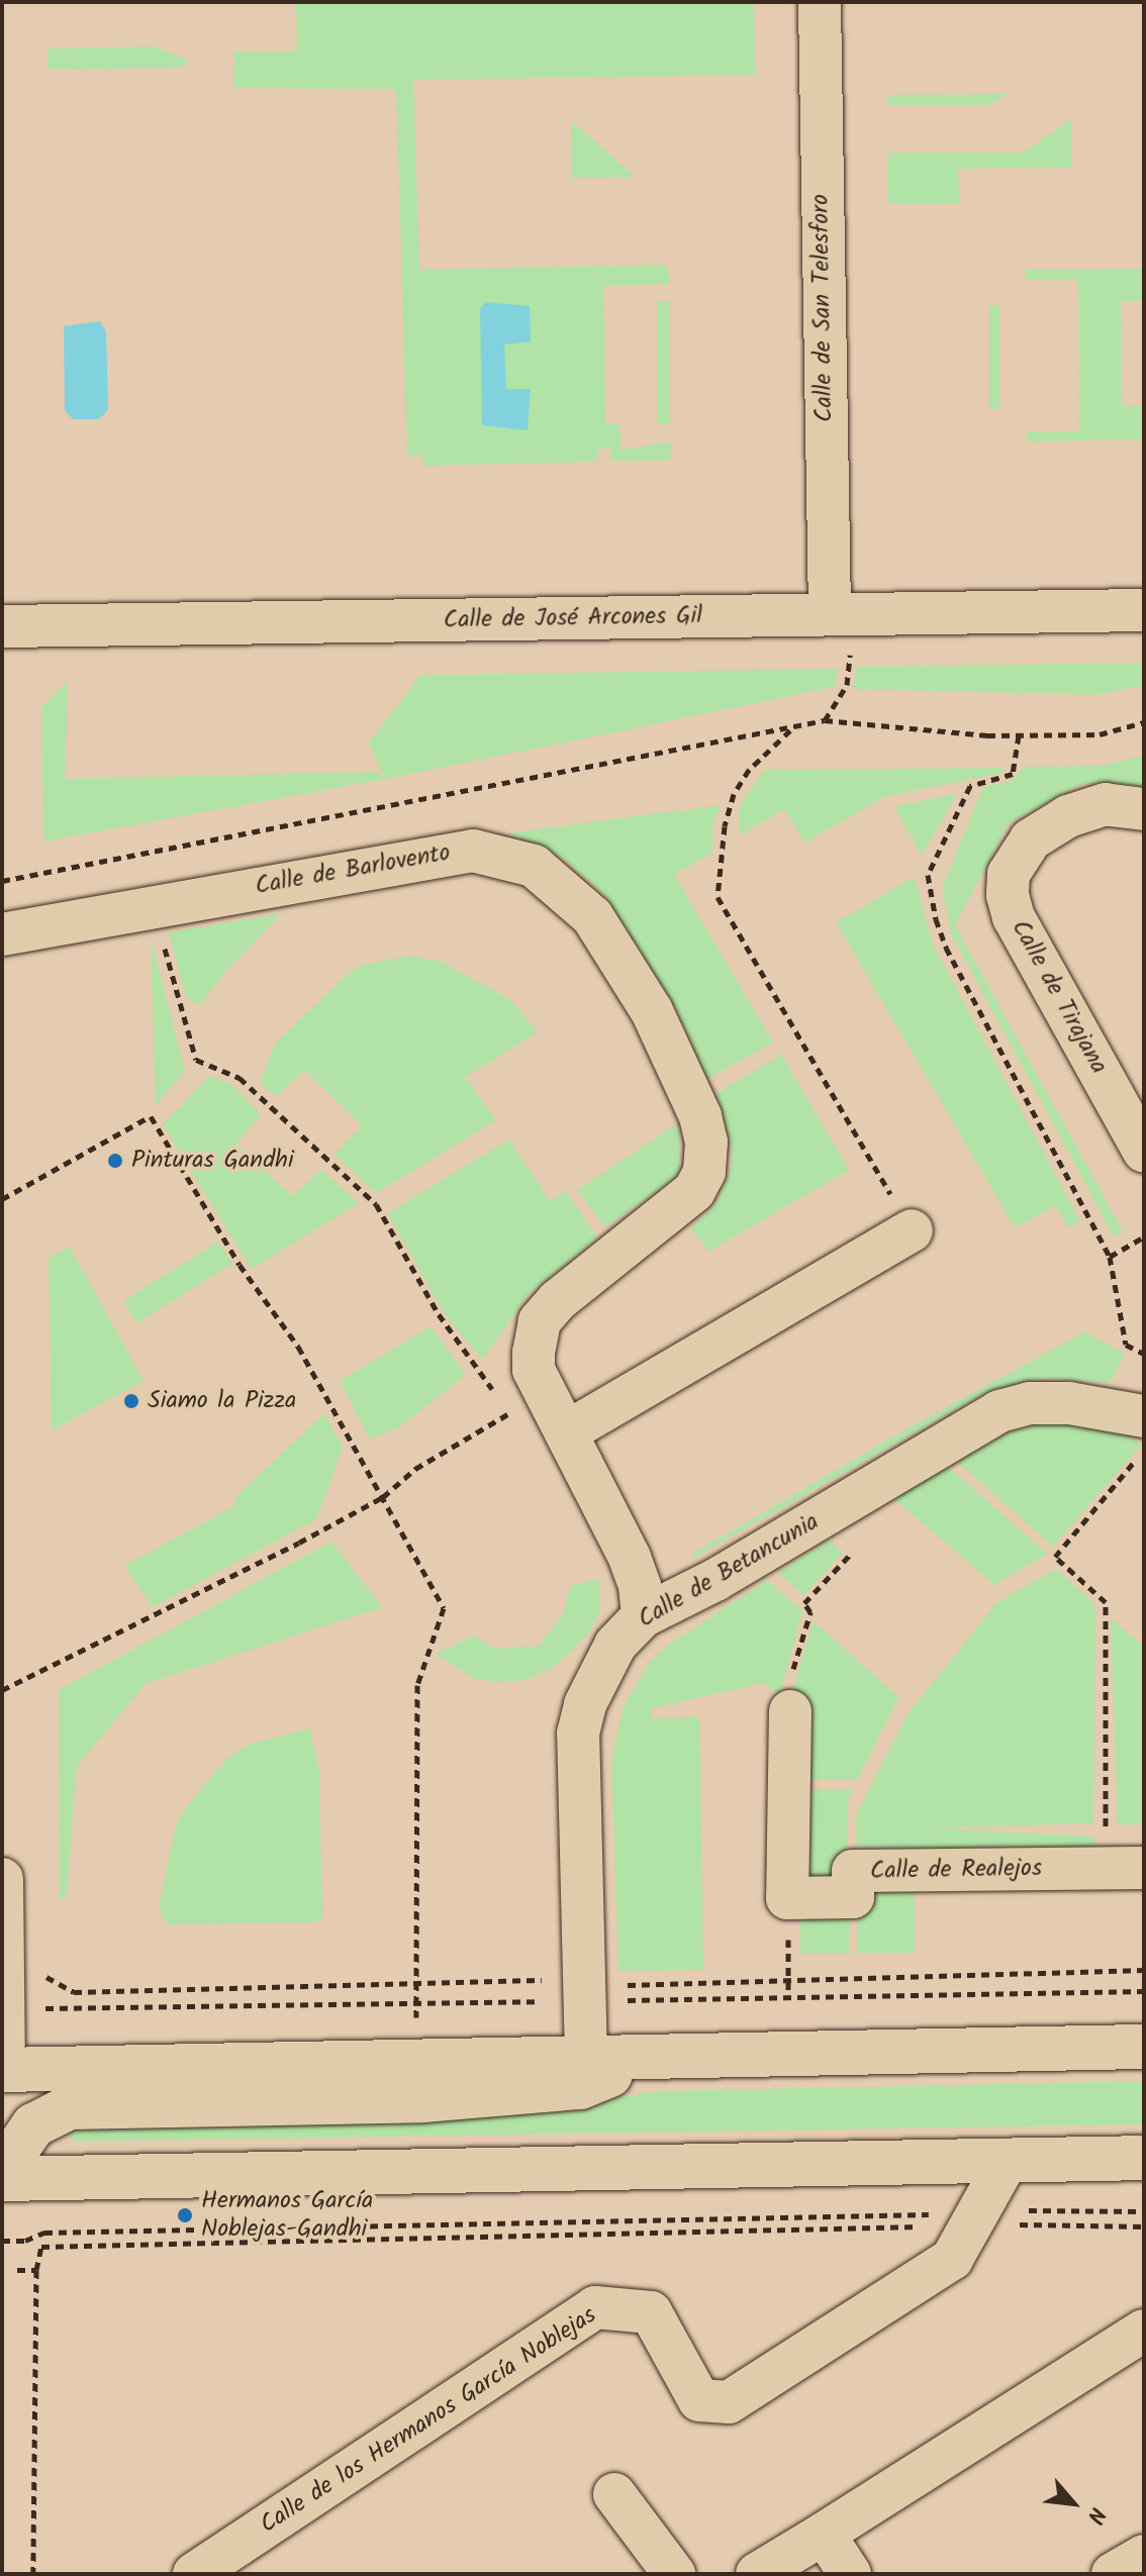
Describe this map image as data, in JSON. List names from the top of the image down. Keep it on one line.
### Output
{"streets":{"street":["Calle de San Telesforo","Calle de José Arcones Gil","Calle de Barlovento","Calle de Tirajana","Calle de Betancunia","Calle de Realejos","Calle de los Hermanos García Noblejas"]},"crossings":[["Calle de San Telesforo","Calle de José Arcones Gil"],["Calle de Barlovento","Calle de Betancunia"]],"places":["Pinturas Gandhi","Siamo la Pizza","Hermanos García Noblejas-Gandhi"],"north":"bottom right"}
